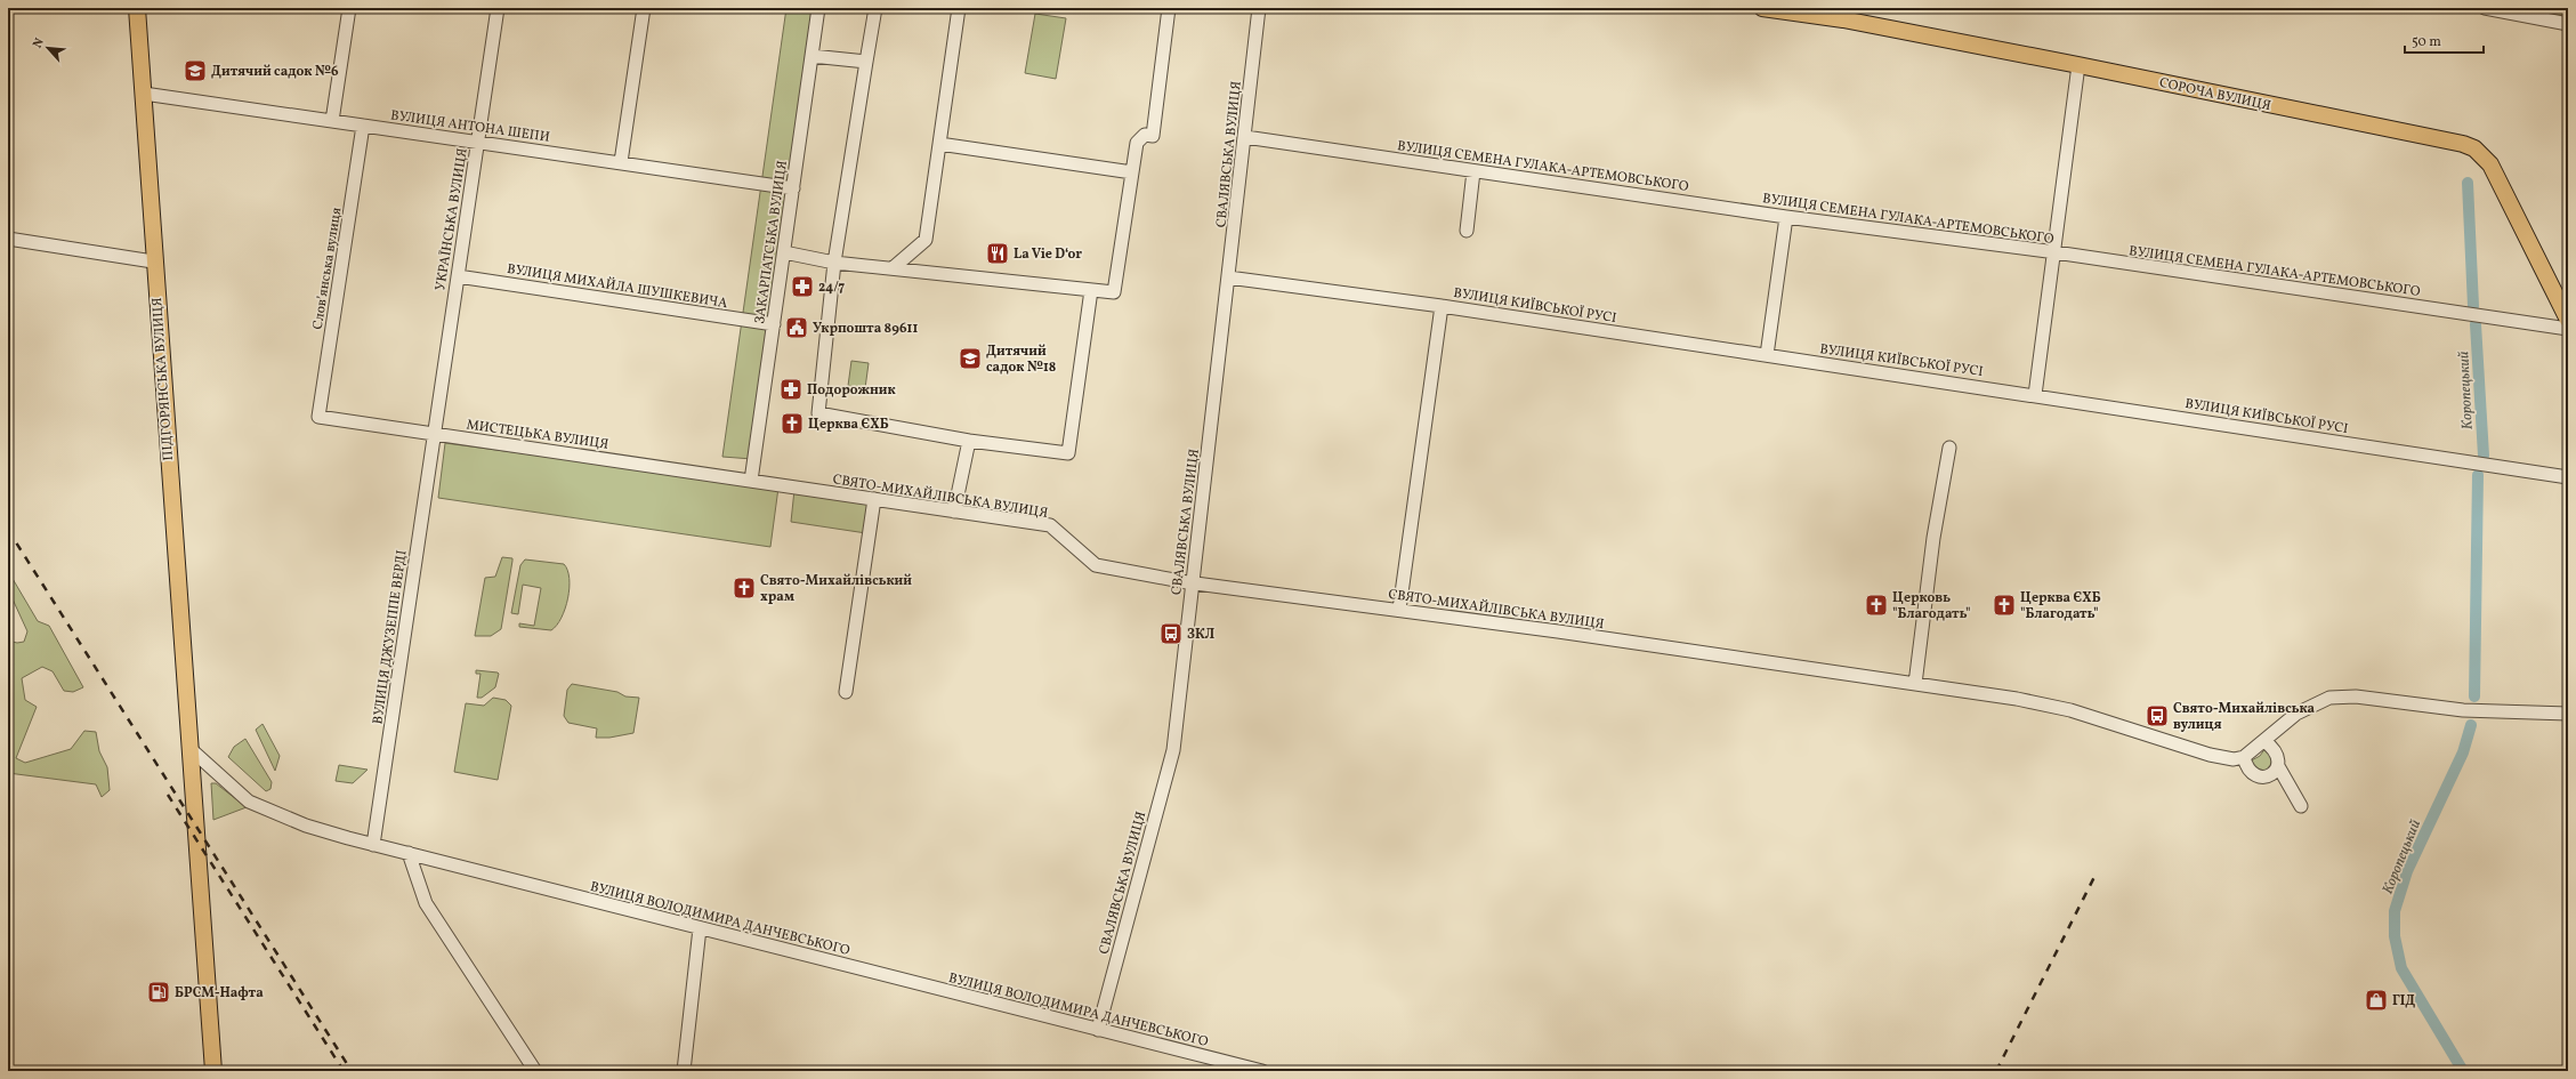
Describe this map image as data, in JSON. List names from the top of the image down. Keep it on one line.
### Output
{"streets":{"main road":["СОРОЧА ВУЛИЦЯ","ПІДГОРЯНСЬКА ВУЛИЦЯ"],"street":["ВУЛИЦЯ АНТОНА ШЕПИ","СВАЛЯВСЬКА ВУЛИЦЯ","ВУЛИЦЯ СЕМЕНА ГУЛАКА-АРТЕМОВСЬКОГО","УКРАЇНСЬКА ВУЛИЦЯ","ЗАКАРПАТСЬКА ВУЛИЦЯ","Словʼянська вулиця","ВУЛИЦЯ МИХАЙЛА ШУШКЕВИЧА","ВУЛИЦЯ КИЇВСЬКОЇ РУСІ","МИСТЕЦЬКА ВУЛИЦЯ","СВЯТО-МИХАЙЛІВСЬКА ВУЛИЦЯ","ВУЛИЦЯ ДЖУЗЕППЕ ВЕРДІ","ВУЛИЦЯ ВОЛОДИМИРА ДАНЧЕВСЬКОГО"]},"crossings":[["ВУЛИЦЯ АНТОНА ШЕПИ","УКРАЇНСЬКА ВУЛИЦЯ"],["ВУЛИЦЯ АНТОНА ШЕПИ","ЗАКАРПАТСЬКА ВУЛИЦЯ"],["ВУЛИЦЯ АНТОНА ШЕПИ","Словʼянська вулиця"],["ВУЛИЦЯ АНТОНА ШЕПИ","ПІДГОРЯНСЬКА ВУЛИЦЯ"],["СВАЛЯВСЬКА ВУЛИЦЯ","ВУЛИЦЯ СЕМЕНА ГУЛАКА-АРТЕМОВСЬКОГО"],["СВАЛЯВСЬКА ВУЛИЦЯ","ВУЛИЦЯ КИЇВСЬКОЇ РУСІ"],["СВАЛЯВСЬКА ВУЛИЦЯ","СВЯТО-МИХАЙЛІВСЬКА ВУЛИЦЯ"],["СВАЛЯВСЬКА ВУЛИЦЯ","ВУЛИЦЯ ВОЛОДИМИРА ДАНЧЕВСЬКОГО"],["УКРАЇНСЬКА ВУЛИЦЯ","ВУЛИЦЯ МИХАЙЛА ШУШКЕВИЧА"],["УКРАЇНСЬКА ВУЛИЦЯ","МИСТЕЦЬКА ВУЛИЦЯ"],["УКРАЇНСЬКА ВУЛИЦЯ","ВУЛИЦЯ ДЖУЗЕППЕ ВЕРДІ"],["ЗАКАРПАТСЬКА ВУЛИЦЯ","ВУЛИЦЯ МИХАЙЛА ШУШКЕВИЧА"],["ЗАКАРПАТСЬКА ВУЛИЦЯ","МИСТЕЦЬКА ВУЛИЦЯ"],["ЗАКАРПАТСЬКА ВУЛИЦЯ","СВЯТО-МИХАЙЛІВСЬКА ВУЛИЦЯ"],["Словʼянська вулиця","МИСТЕЦЬКА ВУЛИЦЯ"],["ПІДГОРЯНСЬКА ВУЛИЦЯ","ВУЛИЦЯ ВОЛОДИМИРА ДАНЧЕВСЬКОГО"],["МИСТЕЦЬКА ВУЛИЦЯ","СВЯТО-МИХАЙЛІВСЬКА ВУЛИЦЯ"],["МИСТЕЦЬКА ВУЛИЦЯ","ВУЛИЦЯ ДЖУЗЕППЕ ВЕРДІ"],["ВУЛИЦЯ ДЖУЗЕППЕ ВЕРДІ","ВУЛИЦЯ ВОЛОДИМИРА ДАНЧЕВСЬКОГО"]],"water":["Коропецький"],"places":{"school or university":["Дитячий садок №6","Дитячий садок №18"],"restaurant":["La Vie D‘or"],"pharmacy":["24/7","Подорожник"],"public building":["Укрпошта 89611"],"church":["Церква ЄХБ","Свято-Михайлівський храм","Церковь \"Благодать\"","Церква ЄХБ \"Благодать\""],"bus stop":["ЗКЛ","Свято-Михайлівська вулиця"],"fuel station":["БРСМ-Нафта"],"shop":["ГІД"]},"scale_bar":"50 m","north":"top left"}
